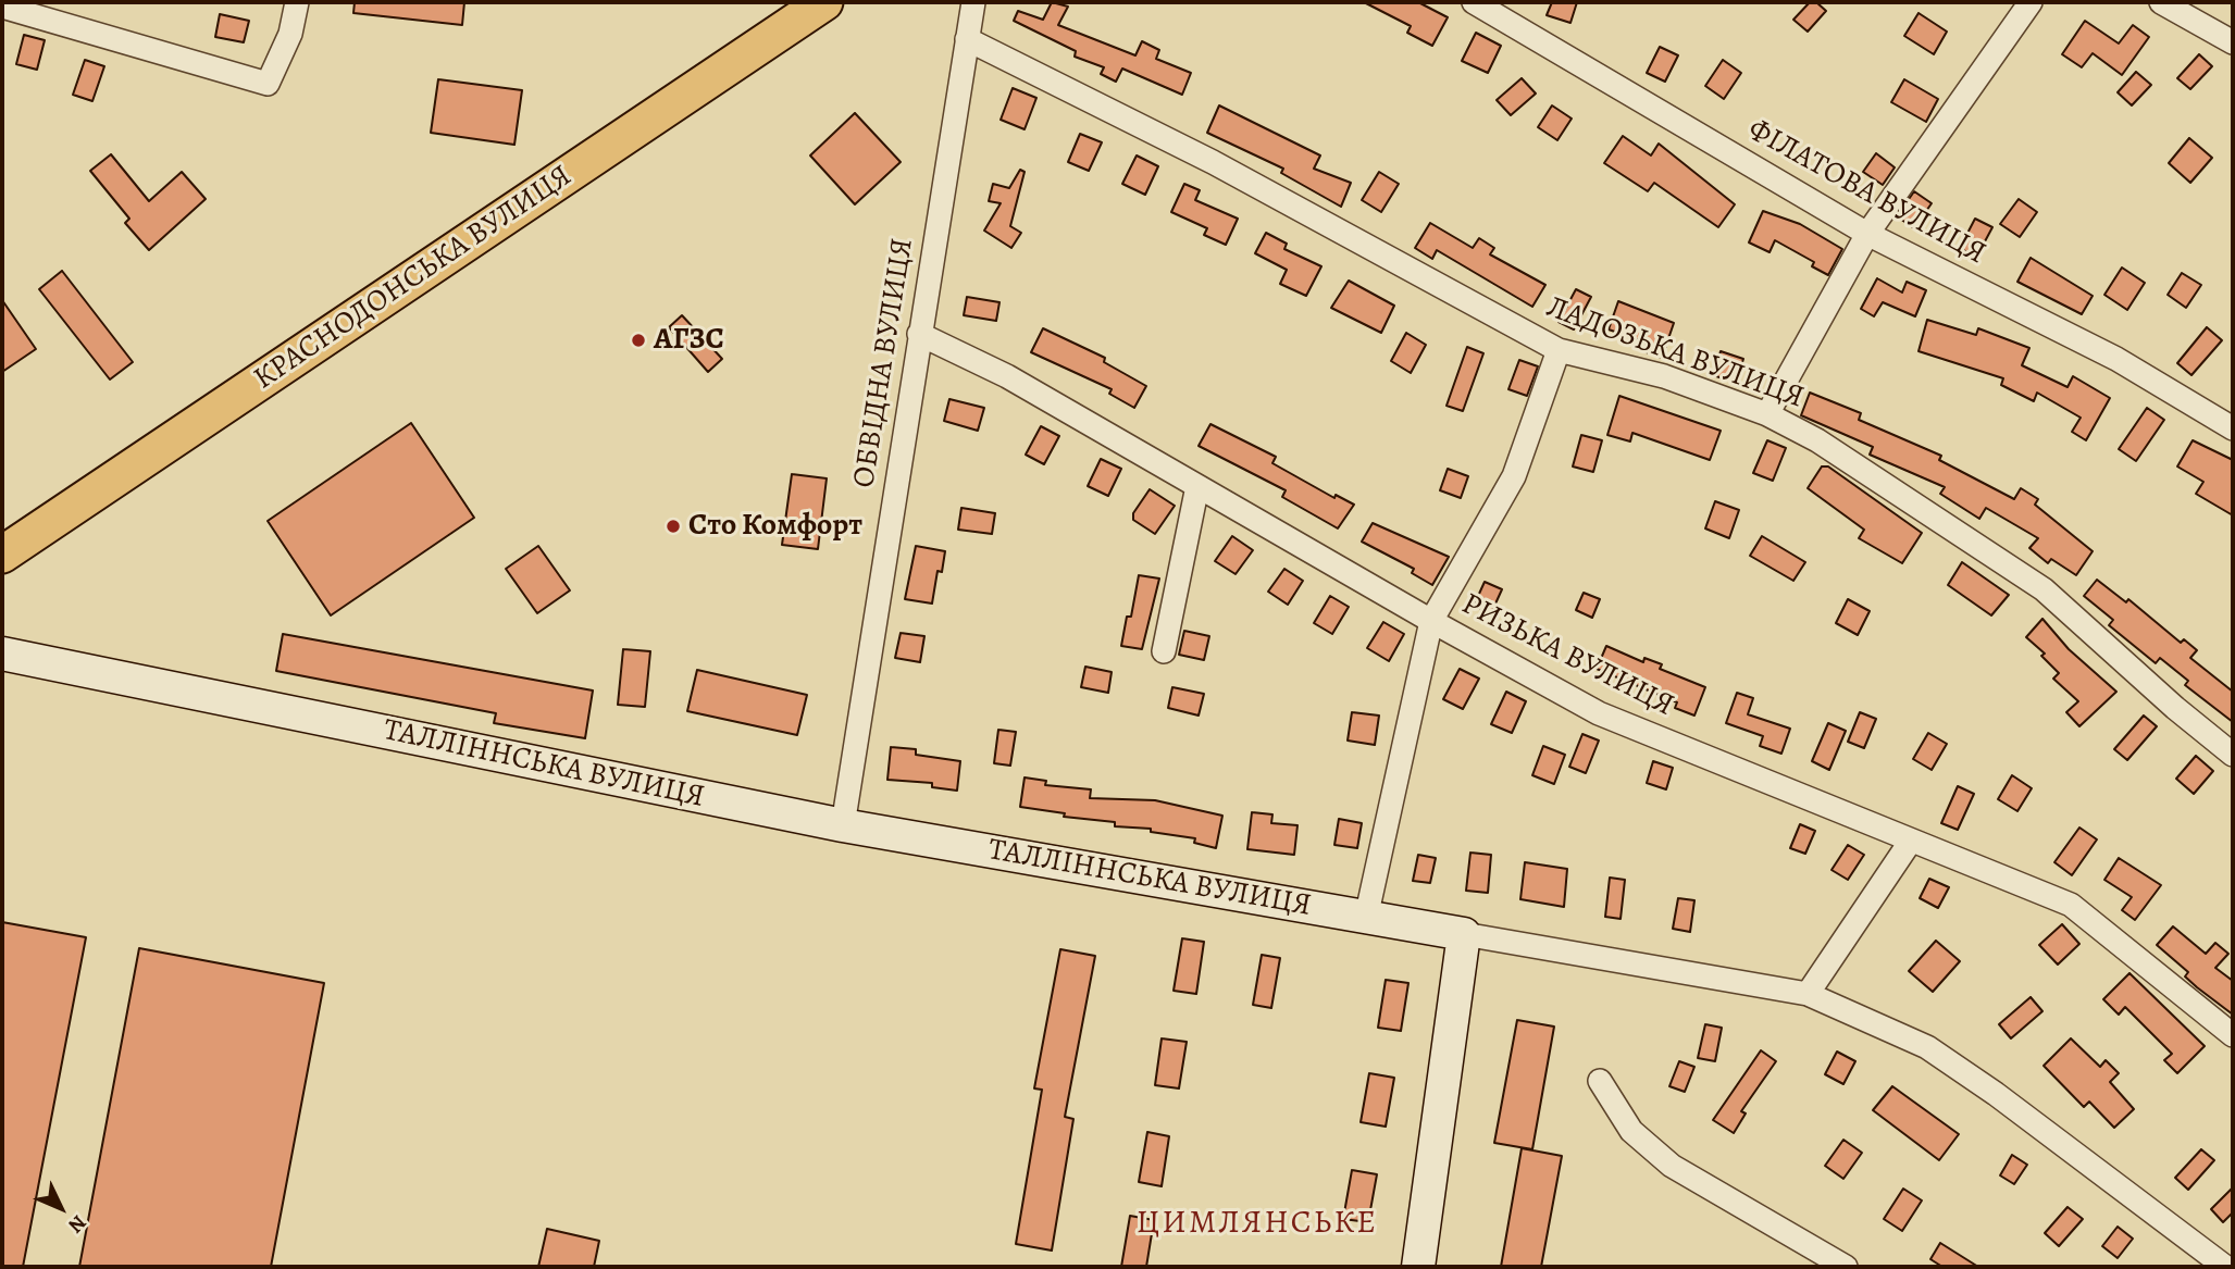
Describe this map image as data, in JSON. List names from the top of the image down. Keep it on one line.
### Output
{"streets":{"main road":["КРАСНОДОНСЬКА ВУЛИЦЯ"],"street":["ФІЛАТОВА ВУЛИЦЯ","ЛАДОЗЬКА ВУЛИЦЯ","ОБВІДНА ВУЛИЦЯ","РИЗЬКА ВУЛИЦЯ","ТАЛЛІННСЬКА ВУЛИЦЯ"]},"crossings":[["ЛАДОЗЬКА ВУЛИЦЯ","ОБВІДНА ВУЛИЦЯ"],["ОБВІДНА ВУЛИЦЯ","РИЗЬКА ВУЛИЦЯ"],["ОБВІДНА ВУЛИЦЯ","ТАЛЛІННСЬКА ВУЛИЦЯ"]],"districts":["ЦИМЛЯНСЬКЕ"],"places":["АГЗС","Сто Комфорт"],"north":"bottom right"}
